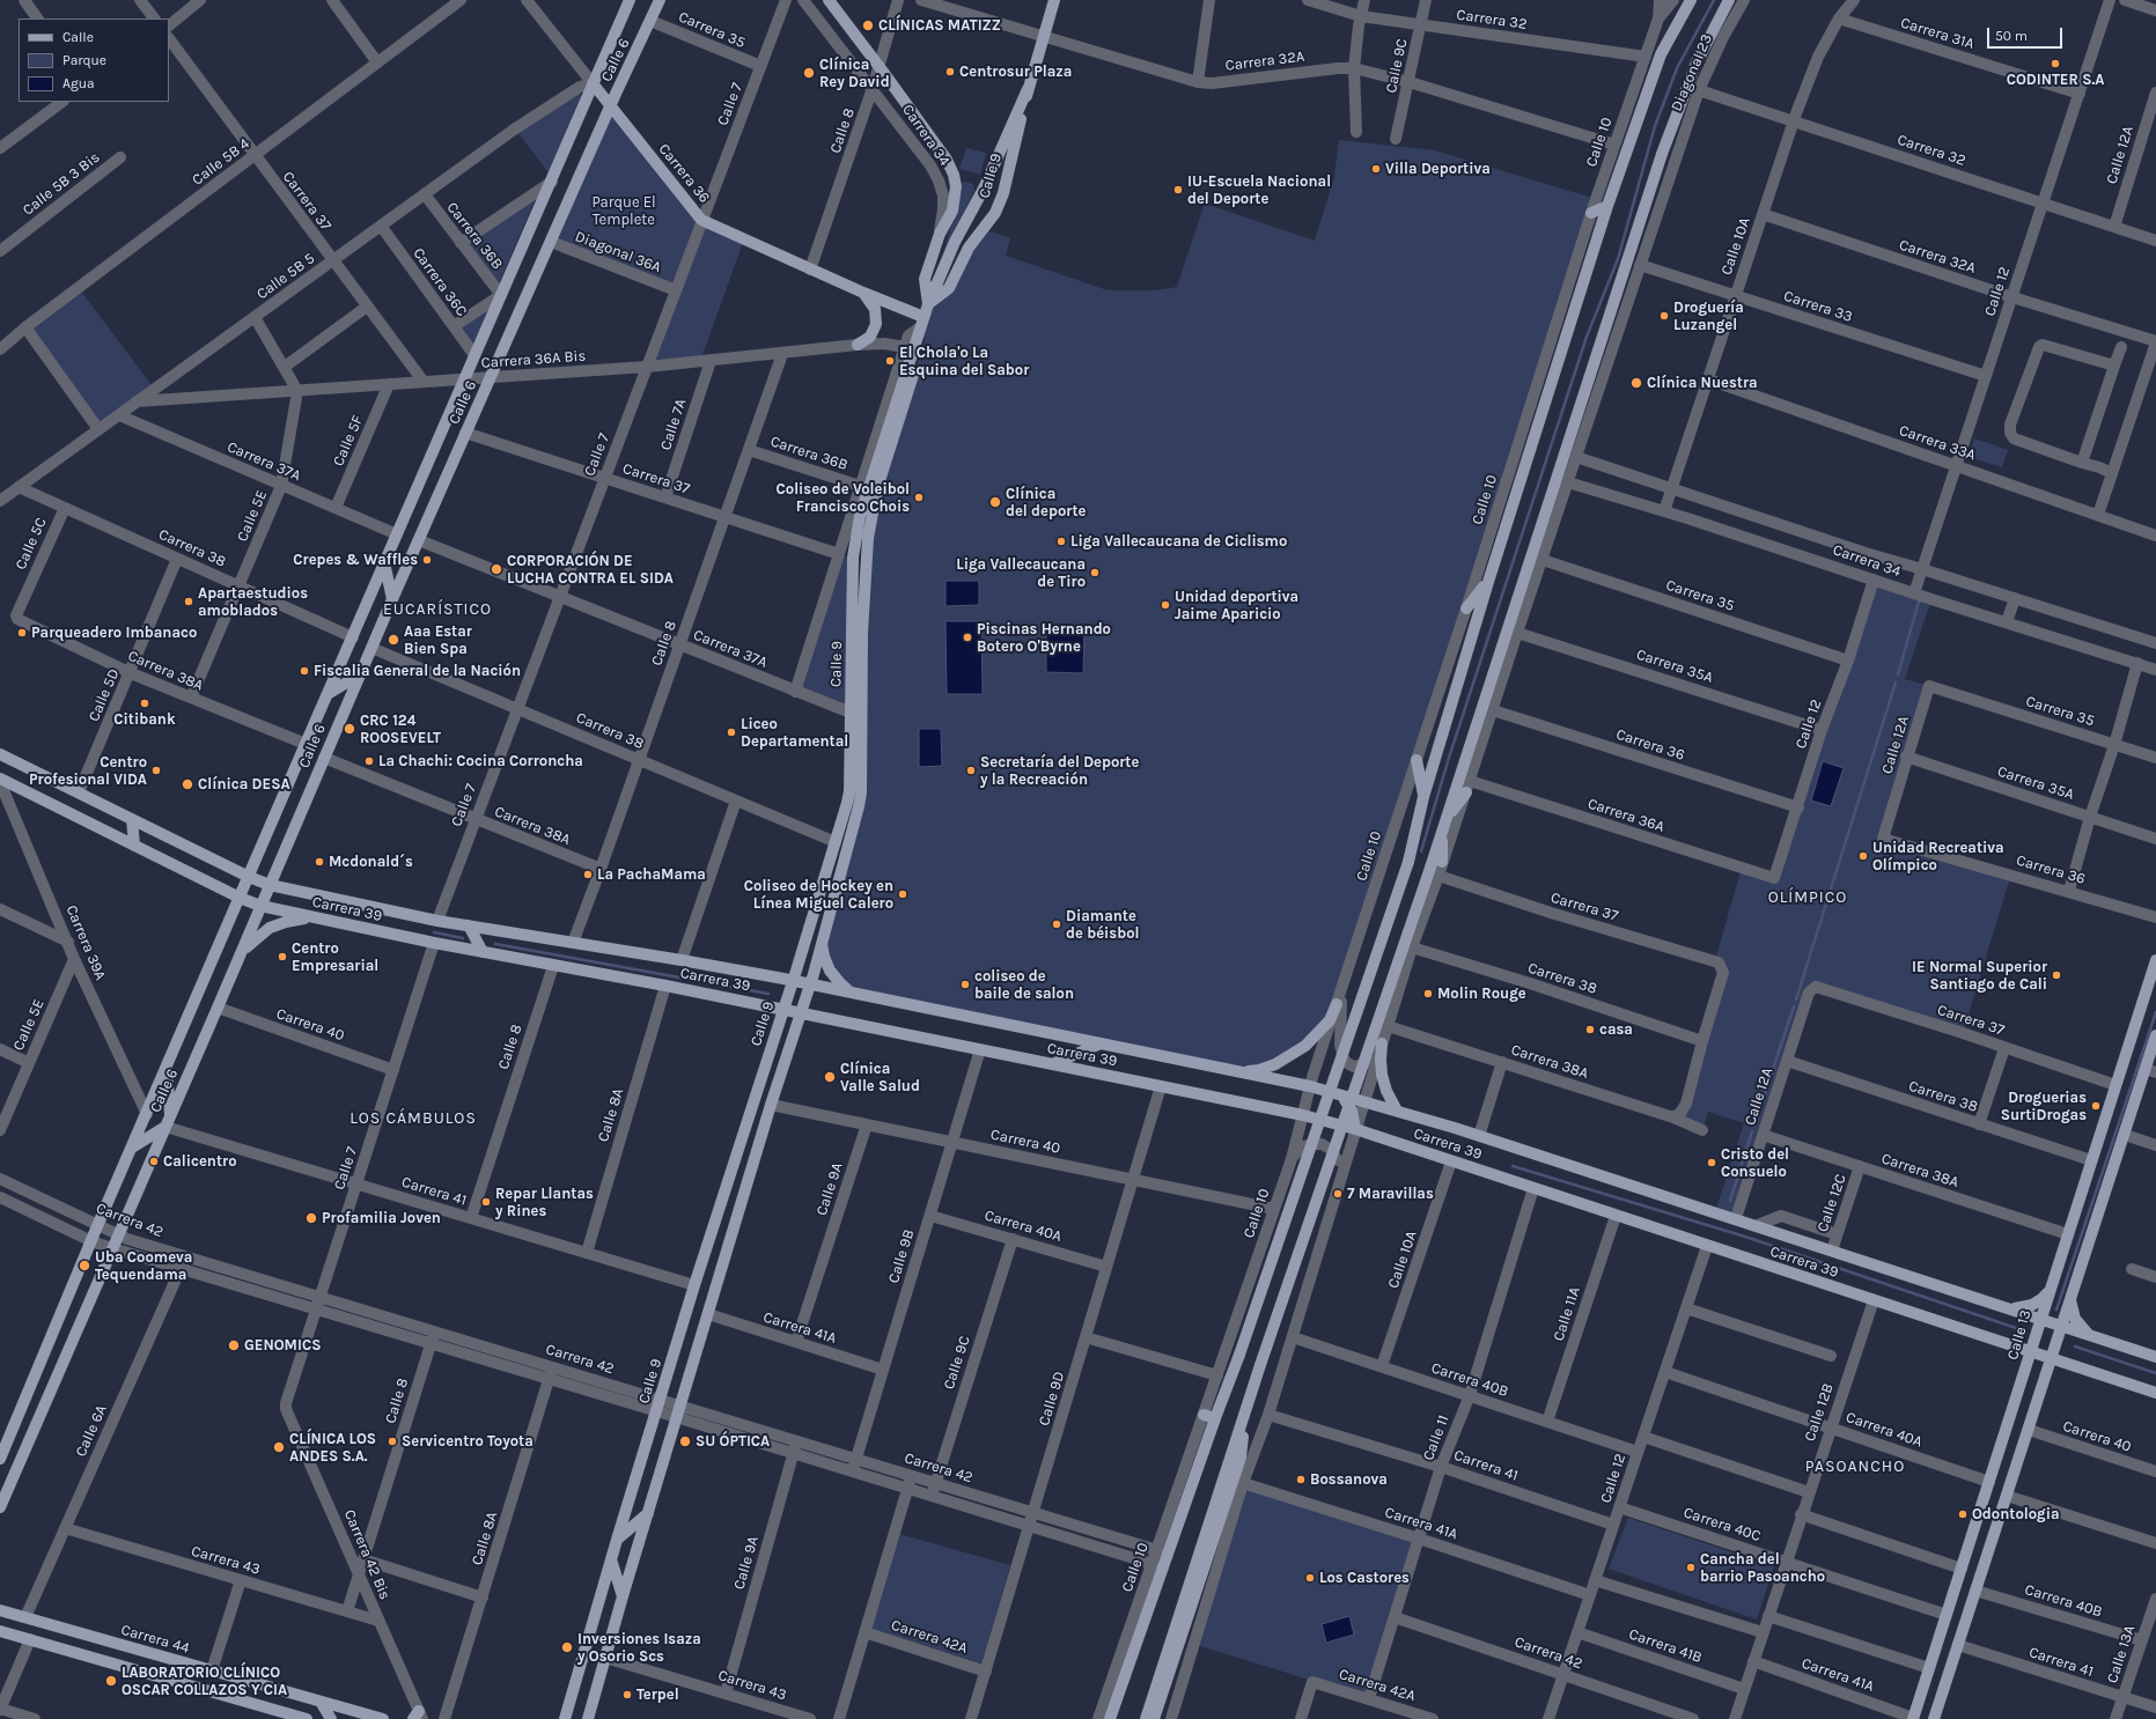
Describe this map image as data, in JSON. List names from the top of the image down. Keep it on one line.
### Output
{"streets":{"main road":["Calle 6","Carrera 34","Calle 10","Carrera 36","Calle 9","Carrera 39","Calle 13","Carrera 44"],"street":["Carrera 32","Carrera 35","Carrera 31A","Carrera 32A","Calle 9C","Diagonal 23","Calle 7","Calle 8","Calle 12A","Calle 5B 4","Calle 5B 3 Bis","Carrera 37","Carrera 36B","Calle 10A","Diagonal 36A","Calle 5B 5","Carrera 36C","Calle 12","Carrera 33","Carrera 36A Bis","Calle 7A","Calle 5F","Carrera 33A","Carrera 37A","Calle 5E","Calle 5C","Carrera 38","Carrera 35A","Carrera 38A","Calle 5D","Carrera 36A","Carrera 39A","Carrera 40","Calle 8A","Calle 9A","Carrera 41","Calle 12C","Carrera 42","Carrera 40A","Calle 9B","Calle 11A","Carrera 41A","Carrera 40B","Calle 9D","Calle 12B","Calle 6A","Calle 11","Carrera 40C","Carrera 42 Bis","Carrera 43","Carrera 42A","Carrera 41B","Calle 13A"]},"crossings":[["Carrera 32","Calle 9C"],["Carrera 32","Diagonal 23"],["Carrera 32","Calle 10"],["Carrera 32","Calle 12A"],["Carrera 32","Calle 10A"],["Carrera 32","Calle 12"],["Carrera 35","Calle 6"],["Carrera 35","Calle 7"],["Carrera 35","Calle 12A"],["Carrera 35","Calle 12"],["Carrera 31A","Calle 10A"],["Carrera 31A","Calle 12"],["Calle 6","Carrera 36"],["Calle 6","Carrera 37"],["Calle 6","Carrera 36B"],["Calle 6","Diagonal 36A"],["Calle 6","Calle 5B 5"],["Calle 6","Carrera 36C"],["Calle 6","Carrera 36A Bis"],["Calle 6","Carrera 37A"],["Calle 6","Carrera 38"],["Calle 6","Carrera 38A"],["Calle 6","Carrera 39"],["Calle 6","Carrera 39A"],["Calle 6","Carrera 40"],["Calle 6","Carrera 41"],["Calle 6","Carrera 42"],["Carrera 32A","Calle 9C"],["Carrera 32A","Calle 10"],["Carrera 32A","Calle 9"],["Carrera 32A","Calle 10A"],["Carrera 32A","Calle 12"],["Calle 9C","Carrera 42"],["Calle 9C","Carrera 40A"],["Diagonal 23","Carrera 33"],["Calle 7","Carrera 36"],["Calle 7","Carrera 37"],["Calle 7","Diagonal 36A"],["Calle 7","Carrera 36A Bis"],["Calle 7","Carrera 37A"],["Calle 7","Carrera 38"],["Calle 7","Carrera 38A"],["Calle 7","Carrera 39"],["Calle 7","Carrera 40"],["Calle 7","Carrera 41"],["Calle 7","Carrera 42"],["Calle 7","Carrera 42 Bis"],["Calle 8","Carrera 34"],["Calle 8","Carrera 36"],["Calle 8","Carrera 37"],["Calle 8","Carrera 36B"],["Calle 8","Carrera 36A Bis"],["Calle 8","Carrera 37A"],["Calle 8","Carrera 38"],["Calle 8","Carrera 38A"],["Calle 8","Carrera 39"],["Calle 8","Carrera 41"],["Calle 8","Carrera 42"],["Calle 8","Carrera 42 Bis"],["Calle 8","Carrera 43"],["Carrera 34","Calle 9"],["Carrera 34","Calle 10A"],["Carrera 34","Calle 12"],["Calle 10","Carrera 39"],["Calle 10","Carrera 40"],["Calle 10","Carrera 42"],["Calle 12A","Carrera 36"],["Calle 12A","Carrera 37"],["Calle 12A","Carrera 38"],["Calle 12A","Carrera 35A"],["Calle 12A","Carrera 38A"],["Calle 12A","Carrera 39"],["Calle 5B 4","Carrera 37"],["Carrera 36","Calle 9"],["Carrera 36","Calle 5B 5"],["Carrera 36","Calle 12"],["Calle 9","Carrera 37"],["Calle 9","Carrera 36B"],["Calle 9","Carrera 36A Bis"],["Calle 9","Carrera 37A"],["Calle 9","Carrera 38"],["Calle 9","Carrera 39"],["Calle 9","Carrera 40"],["Calle 9","Carrera 41"],["Calle 9","Carrera 42"],["Calle 9","Carrera 41A"],["Calle 9","Carrera 43"],["Carrera 37","Calle 5B 5"],["Carrera 37","Carrera 36A Bis"],["Carrera 37","Calle 7A"],["Carrera 37","Carrera 38"],["Carrera 37","Calle 13"],["Carrera 36B","Calle 5B 5"],["Calle 10A","Carrera 33"],["Calle 10A","Carrera 33A"],["Calle 10A","Carrera 39"],["Calle 10A","Carrera 40B"],["Calle 5B 5","Carrera 36C"],["Calle 5B 5","Carrera 36A Bis"],["Calle 5B 5","Carrera 37A"],["Calle 5B 5","Carrera 38"],["Calle 12","Carrera 33"],["Calle 12","Carrera 33A"],["Calle 12","Carrera 35A"],["Calle 12","Carrera 36A"],["Calle 12","Carrera 39"],["Calle 12","Carrera 41"],["Calle 12","Carrera 42"],["Calle 12","Carrera 40A"],["Calle 12","Carrera 41A"],["Calle 12","Carrera 40B"],["Calle 12","Carrera 40C"],["Calle 12","Carrera 41B"],["Carrera 36A Bis","Calle 7A"],["Carrera 36A Bis","Calle 5F"],["Carrera 36A Bis","Calle 5E"],["Calle 5F","Carrera 37A"],["Carrera 37A","Calle 5E"],["Calle 5E","Carrera 38"],["Calle 5E","Carrera 38A"],["Calle 5E","Carrera 39A"],["Calle 5C","Carrera 38"],["Calle 5C","Carrera 38A"],["Carrera 38","Calle 5D"],["Carrera 38","Calle 13"],["Carrera 38A","Calle 5D"],["Carrera 38A","Calle 12C"],["Carrera 38A","Calle 13"],["Calle 5D","Carrera 39"],["Carrera 39","Carrera 39A"],["Carrera 39","Calle 8A"],["Carrera 39","Calle 12C"],["Carrera 39","Calle 9B"],["Carrera 39","Calle 11A"],["Carrera 39","Calle 13"],["Carrera 39","Calle 9D"],["Carrera 39","Calle 12B"],["Carrera 39","Calle 11"],["Carrera 40","Calle 9A"],["Carrera 40","Calle 9B"],["Carrera 40","Calle 9D"],["Calle 8A","Carrera 41"],["Calle 8A","Carrera 42"],["Calle 9A","Carrera 42"],["Calle 9A","Carrera 41A"],["Calle 9A","Carrera 43"],["Carrera 41","Calle 11"],["Carrera 41","Calle 13A"],["Carrera 42","Calle 9B"],["Carrera 42","Calle 9D"],["Carrera 42","Calle 6A"],["Carrera 42","Calle 11"],["Carrera 40A","Calle 9B"],["Carrera 40A","Calle 13"],["Carrera 40A","Calle 9D"],["Carrera 40A","Calle 12B"],["Calle 9B","Carrera 41A"],["Calle 11A","Carrera 40B"],["Carrera 41A","Calle 13"],["Carrera 41A","Calle 12B"],["Carrera 41A","Calle 11"],["Calle 13","Carrera 40C"],["Carrera 40B","Calle 11"],["Carrera 40B","Calle 13A"],["Calle 9D","Carrera 42A"],["Calle 12B","Carrera 40C"],["Calle 12B","Carrera 41B"],["Calle 6A","Carrera 43"],["Calle 6A","Carrera 44"],["Calle 11","Carrera 42A"],["Carrera 42 Bis","Carrera 43"]],"districts":["EUCARÍSTICO","OLÍMPICO","LOS CÁMBULOS","PASOANCHO"],"parks":["Parque El Templete"],"places":["CLÍNICAS MATIZZ","CODINTER S.A","Centrosur Plaza","Clínica Rey David","Villa Deportiva","IU-Escuela Nacional del Deporte","Droguería Luzangel","El Chola'o La Esquina del Sabor","Clínica Nuestra","Coliseo de Voleibol Francisco Chois","Clínica del deporte","Liga Vallecaucana de Ciclismo","Crepes & Waffles","CORPORACIÓN DE LUCHA CONTRA EL SIDA","Liga Vallecaucana de Tiro","Apartaestudios amoblados","Unidad deportiva Jaime Aparicio","Parqueadero Imbanaco","Piscinas Hernando Botero O'Byrne","Aaa Estar Bien Spa","Fiscalia General de la Nación","Citibank","CRC 124 ROOSEVELT","Liceo Departamental","La Chachi: Cocina Corroncha","Centro Profesional VIDA","Secretaría del Deporte y la Recreación","Clínica DESA","Unidad Recreativa Olímpico","Mcdonald´s","La PachaMama","Coliseo de Hockey en Línea Miguel Calero","Diamante de béisbol","Centro Empresarial","IE Normal Superior Santiago de Cali","coliseo de baile de salon","Molin Rouge","casa","Clínica Valle Salud","Droguerias SurtiDrogas","Calicentro","Cristo del Consuelo","7 Maravillas","Repar Llantas y Rines","Profamilia Joven","Uba Coomeva Tequendama","GENOMICS","Servicentro Toyota","SU ÓPTICA","CLÍNICA LOS ANDES S.A.","Bossanova","Odontologia","Cancha del barrio Pasoancho","Los Castores","Inversiones Isaza y Osorio Scs","LABORATORIO CLÍNICO OSCAR COLLAZOS Y CIA","Terpel"],"legend":["Calle","Parque","Agua"],"scale_bar":"50 m"}
